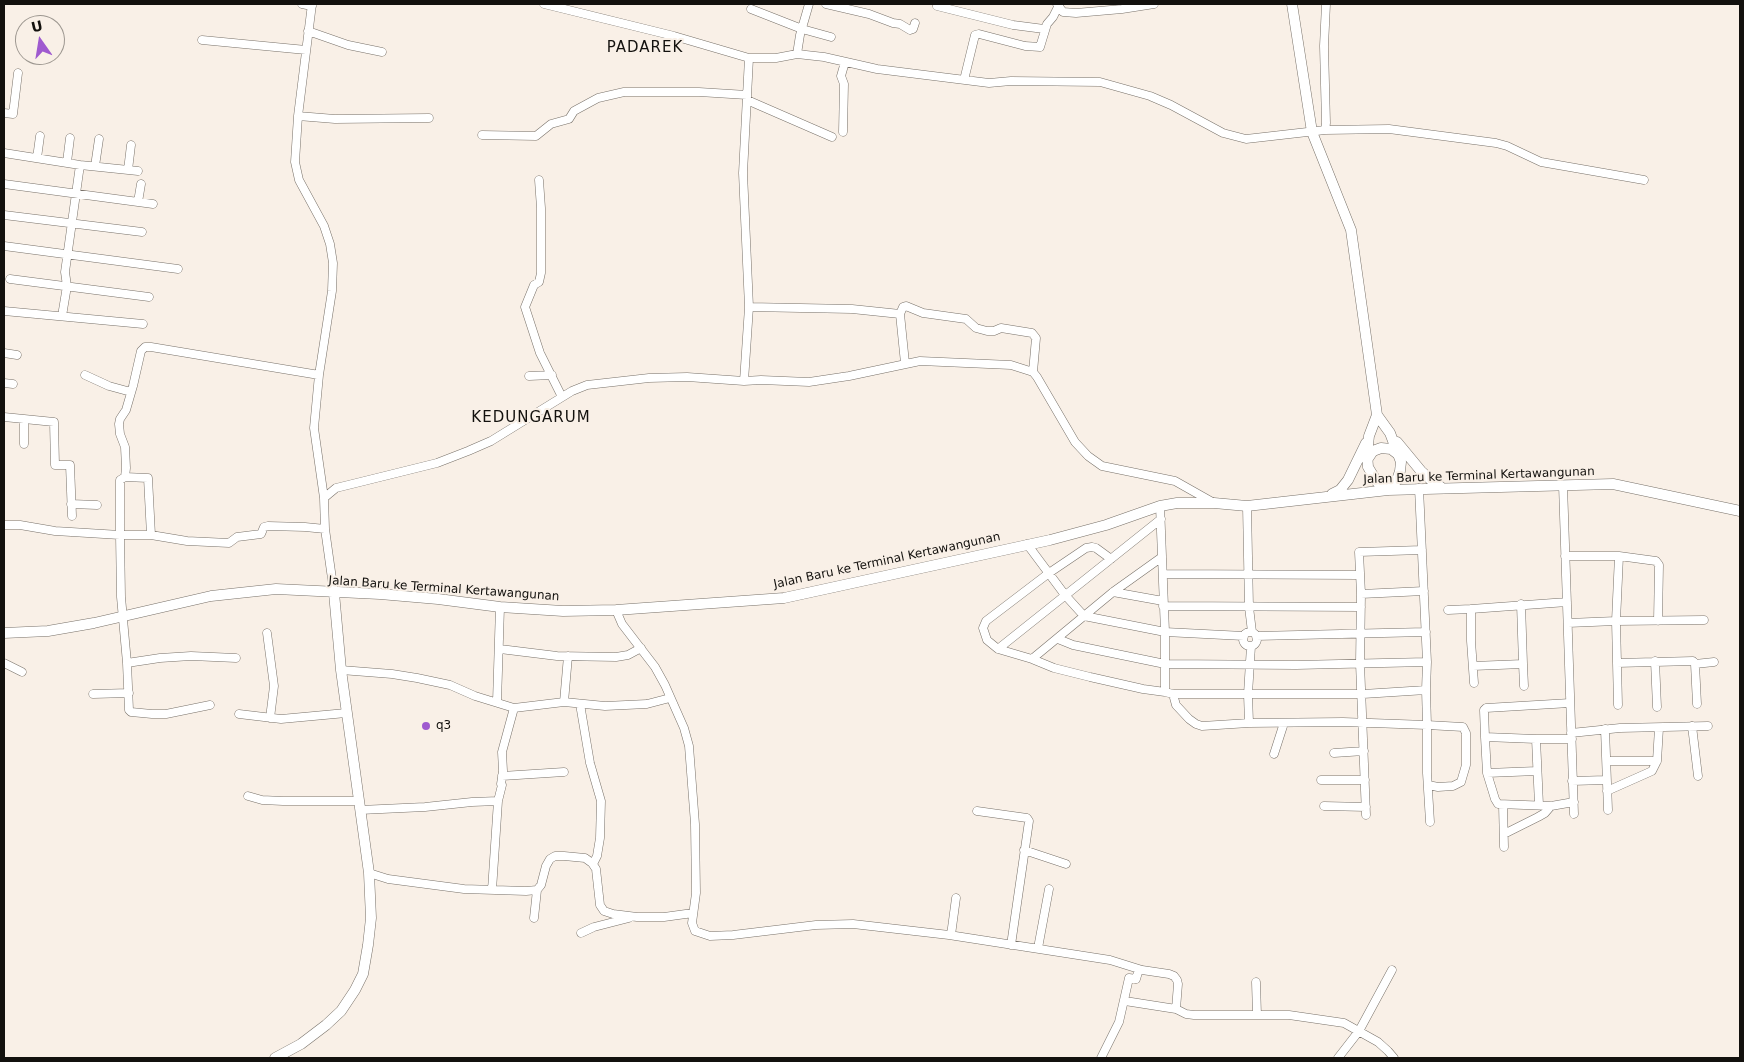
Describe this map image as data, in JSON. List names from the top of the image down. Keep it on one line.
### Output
{"streets":{"main road":["Jalan Baru ke Terminal Kertawangunan"]},"districts":["PADAREK","KEDUNGARUM"],"places":["q3"],"north":"top"}
